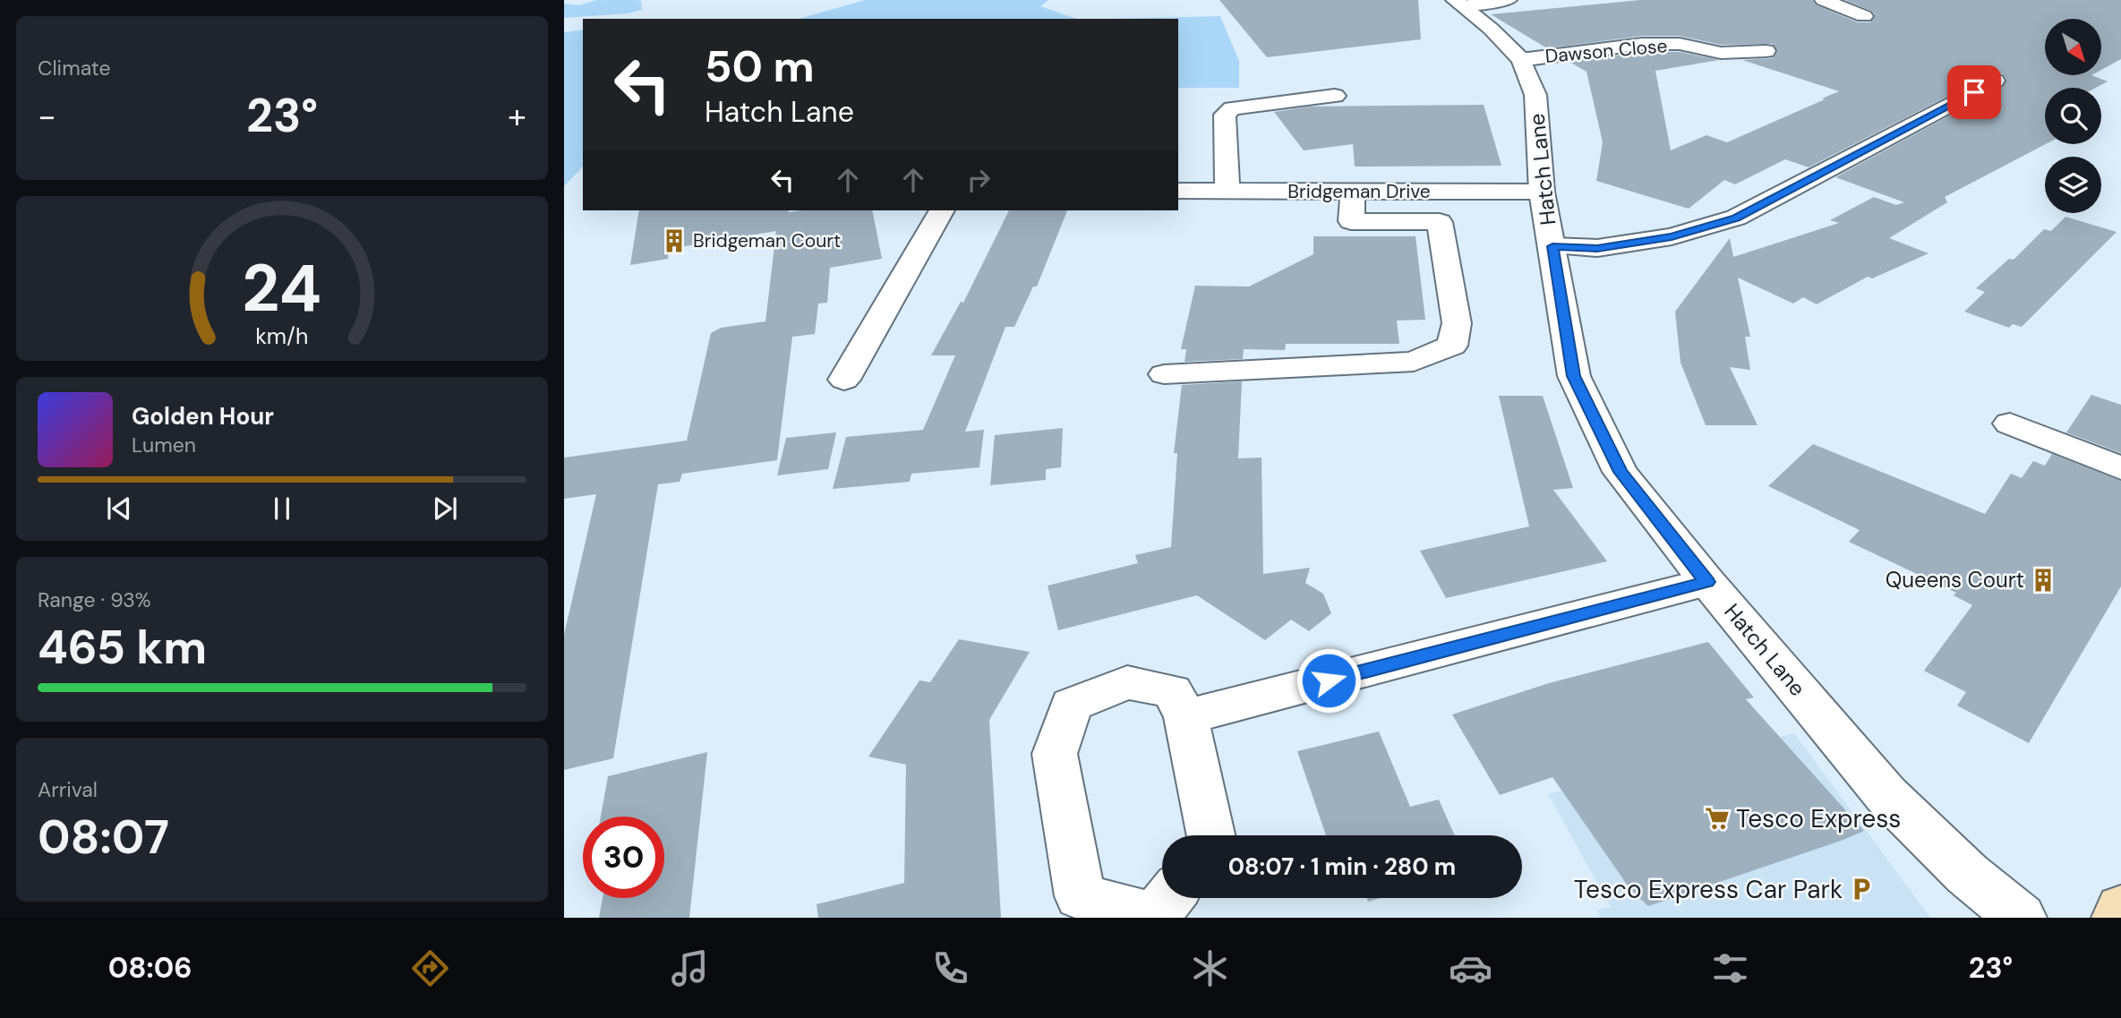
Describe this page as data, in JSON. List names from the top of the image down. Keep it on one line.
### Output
{"streets":{"street":["Dawson Close","Hatch Lane","Bridgeman Drive"]},"crossings":[["Dawson Close","Hatch Lane"],["Hatch Lane","Bridgeman Drive"]],"places":{"building":["Bridgeman Court","Queens Court"],"supermarket":["Tesco Express"],"parking":["Tesco Express Car Park"]},"north":"bottom right","page":{"tile":["Climate",["Range · 93%","465 km"],["Arrival","08:07"]],"turn":["50 m","Hatch Lane"],"heat":["−","23°","+"],"song":["Golden Hour","Lumen"],"limit":"30","trip":"08:07 · 1 min · 280 m","tabs":["08:06","23°"],"gauge":["24","km/h"]}}
